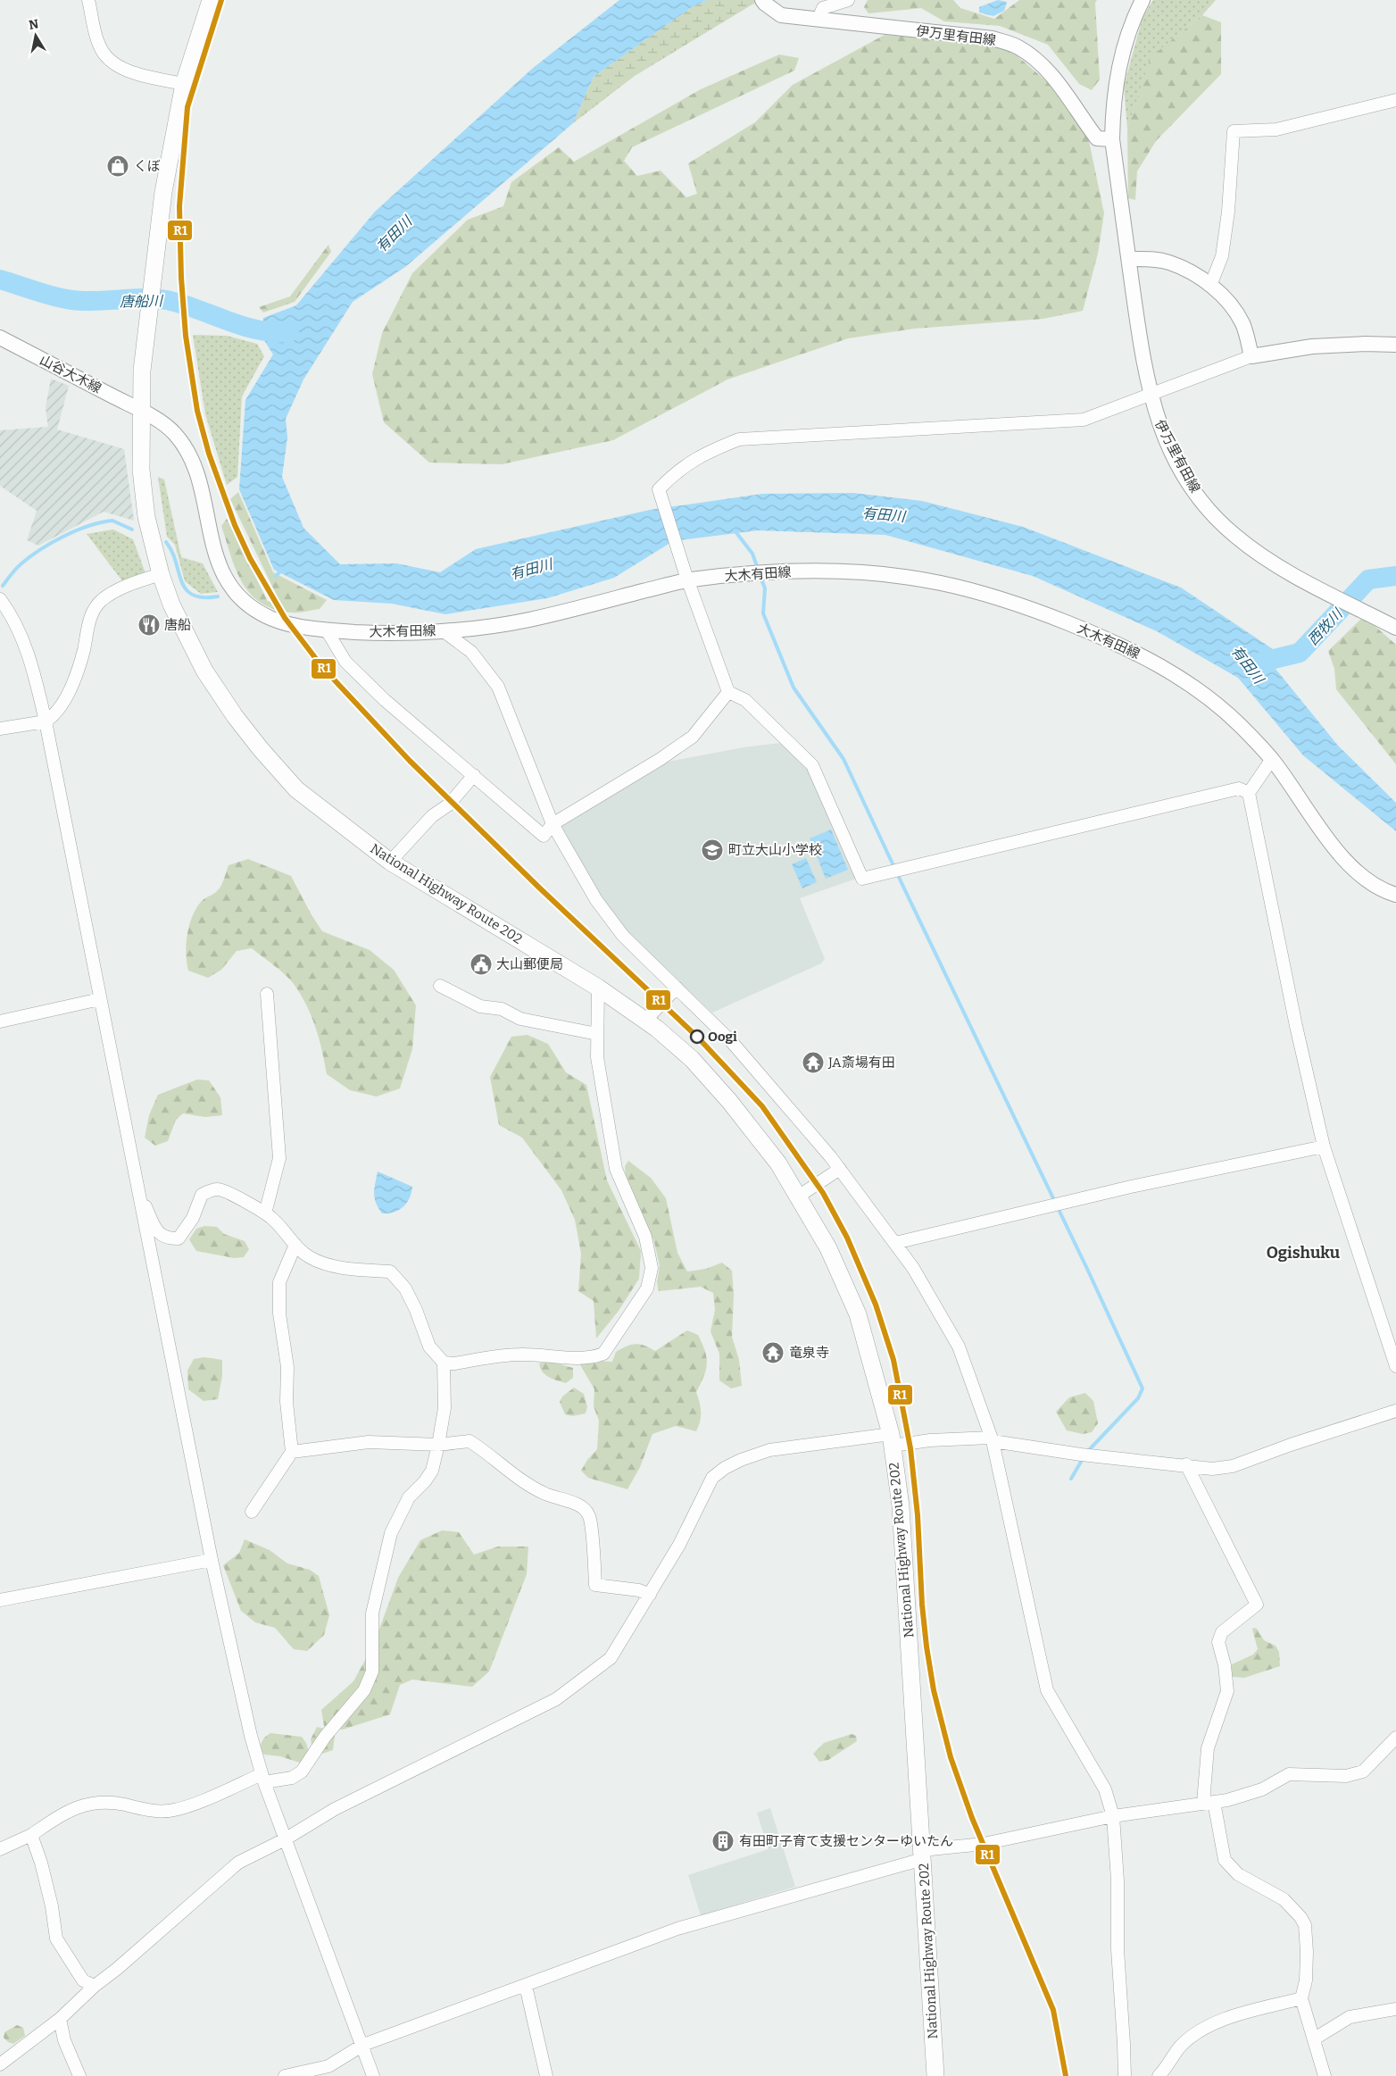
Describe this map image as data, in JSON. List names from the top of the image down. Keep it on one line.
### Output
{"streets":{"highway":["National Highway Route 202"],"main road":["伊万里有田線","山谷大木線","大木有田線"]},"crossings":[["山谷大木線","大木有田線"],["山谷大木線","National Highway Route 202"],["大木有田線","National Highway Route 202"]],"districts":["Ogishuku"],"water":["有田川","唐船川","西牧川"],"places":{"shop":["くぼ"],"restaurant":["唐船"],"school or university":["町立大山小学校"],"public building":["大山郵便局"],"other":["Oogi"],"temple":["JA斎場有田","竜泉寺"],"building":["有田町子育て支援センターゆいたん"]},"lines":["transit line R1"],"north":"top"}
